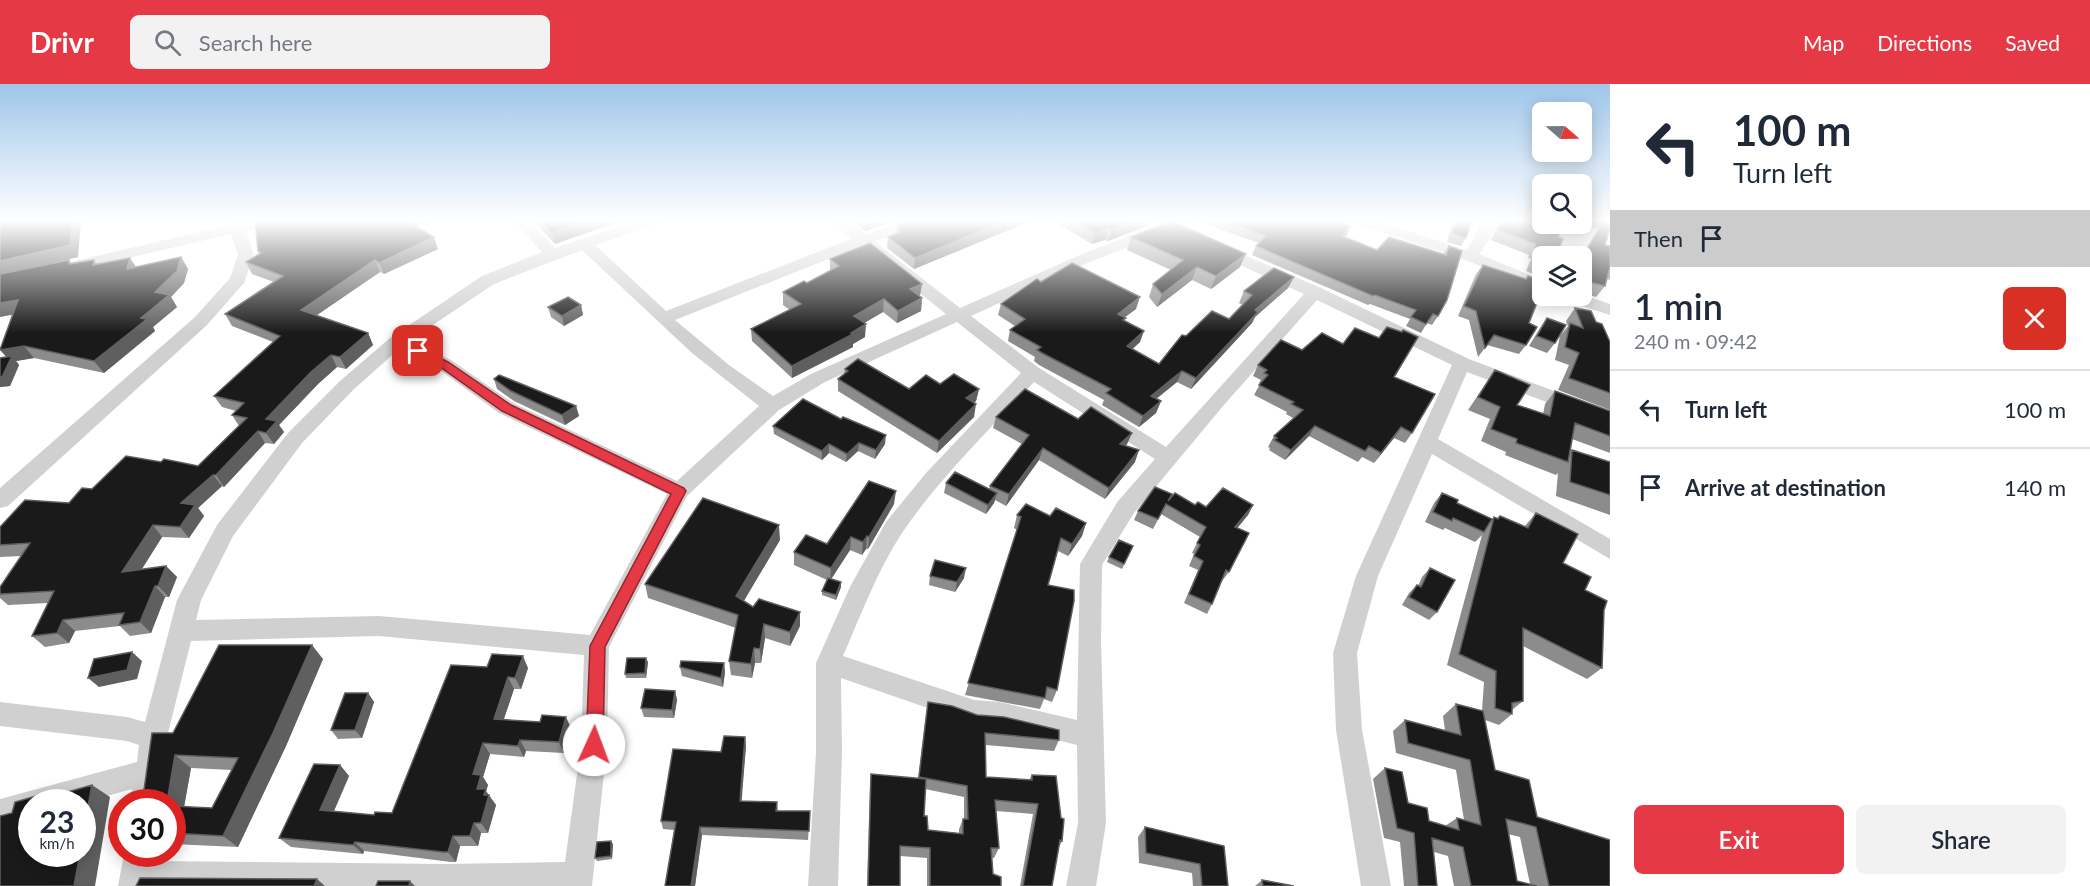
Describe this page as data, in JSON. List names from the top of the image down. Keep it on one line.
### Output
{"north":"right","page":{"header":"Drivr","search":"Search here","nav":["Map","Directions","Saved"],"turn":["100 m","Turn left"],"then":"Then","heading":["1 min","240 m · 09:42"],"list":[{"name":"Turn left","value":"100 m"},{"name":"Arrive at destination","value":"140 m"}],"speed":"23 km/h","limit":"30","buttons":["Exit","Share"]}}
